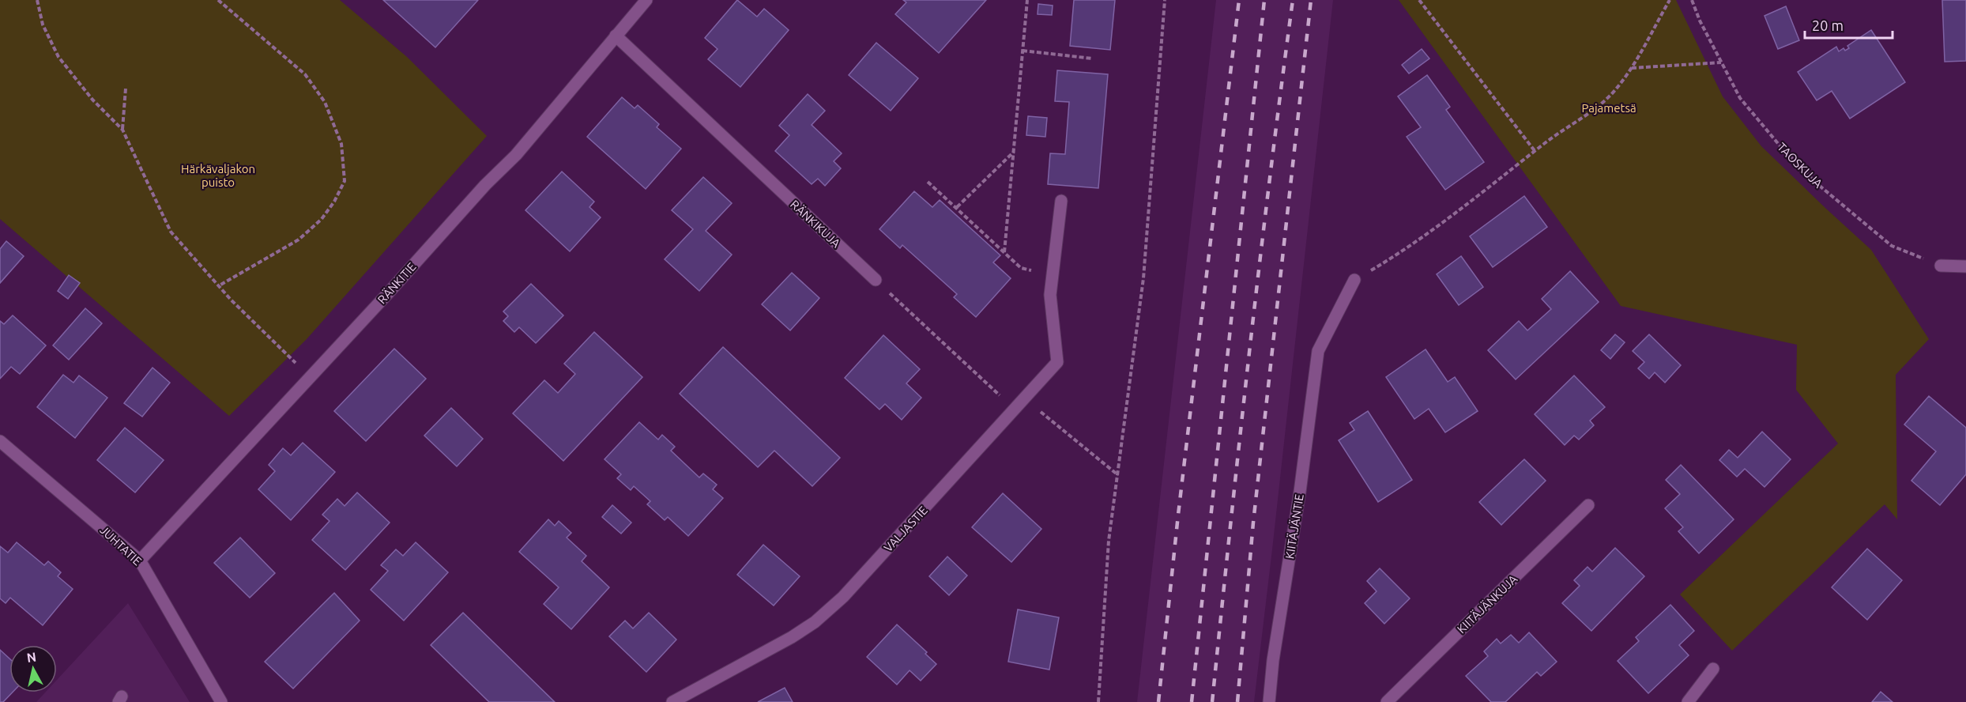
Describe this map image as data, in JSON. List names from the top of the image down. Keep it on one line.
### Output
{"streets":{"street":["RÄNKIKUJA","RÄNKITIE","KIITÄJÄNTIE","VALJASTIE","JUHTATIE","KIITÄJÄNKUJA"],"path":["TAOSKUJA"]},"crossings":[["RÄNKIKUJA","RÄNKITIE"],["RÄNKITIE","JUHTATIE"]],"parks":["Pajametsä","Härkävaljakon puisto"],"scale_bar":"20 m","north":"top"}
